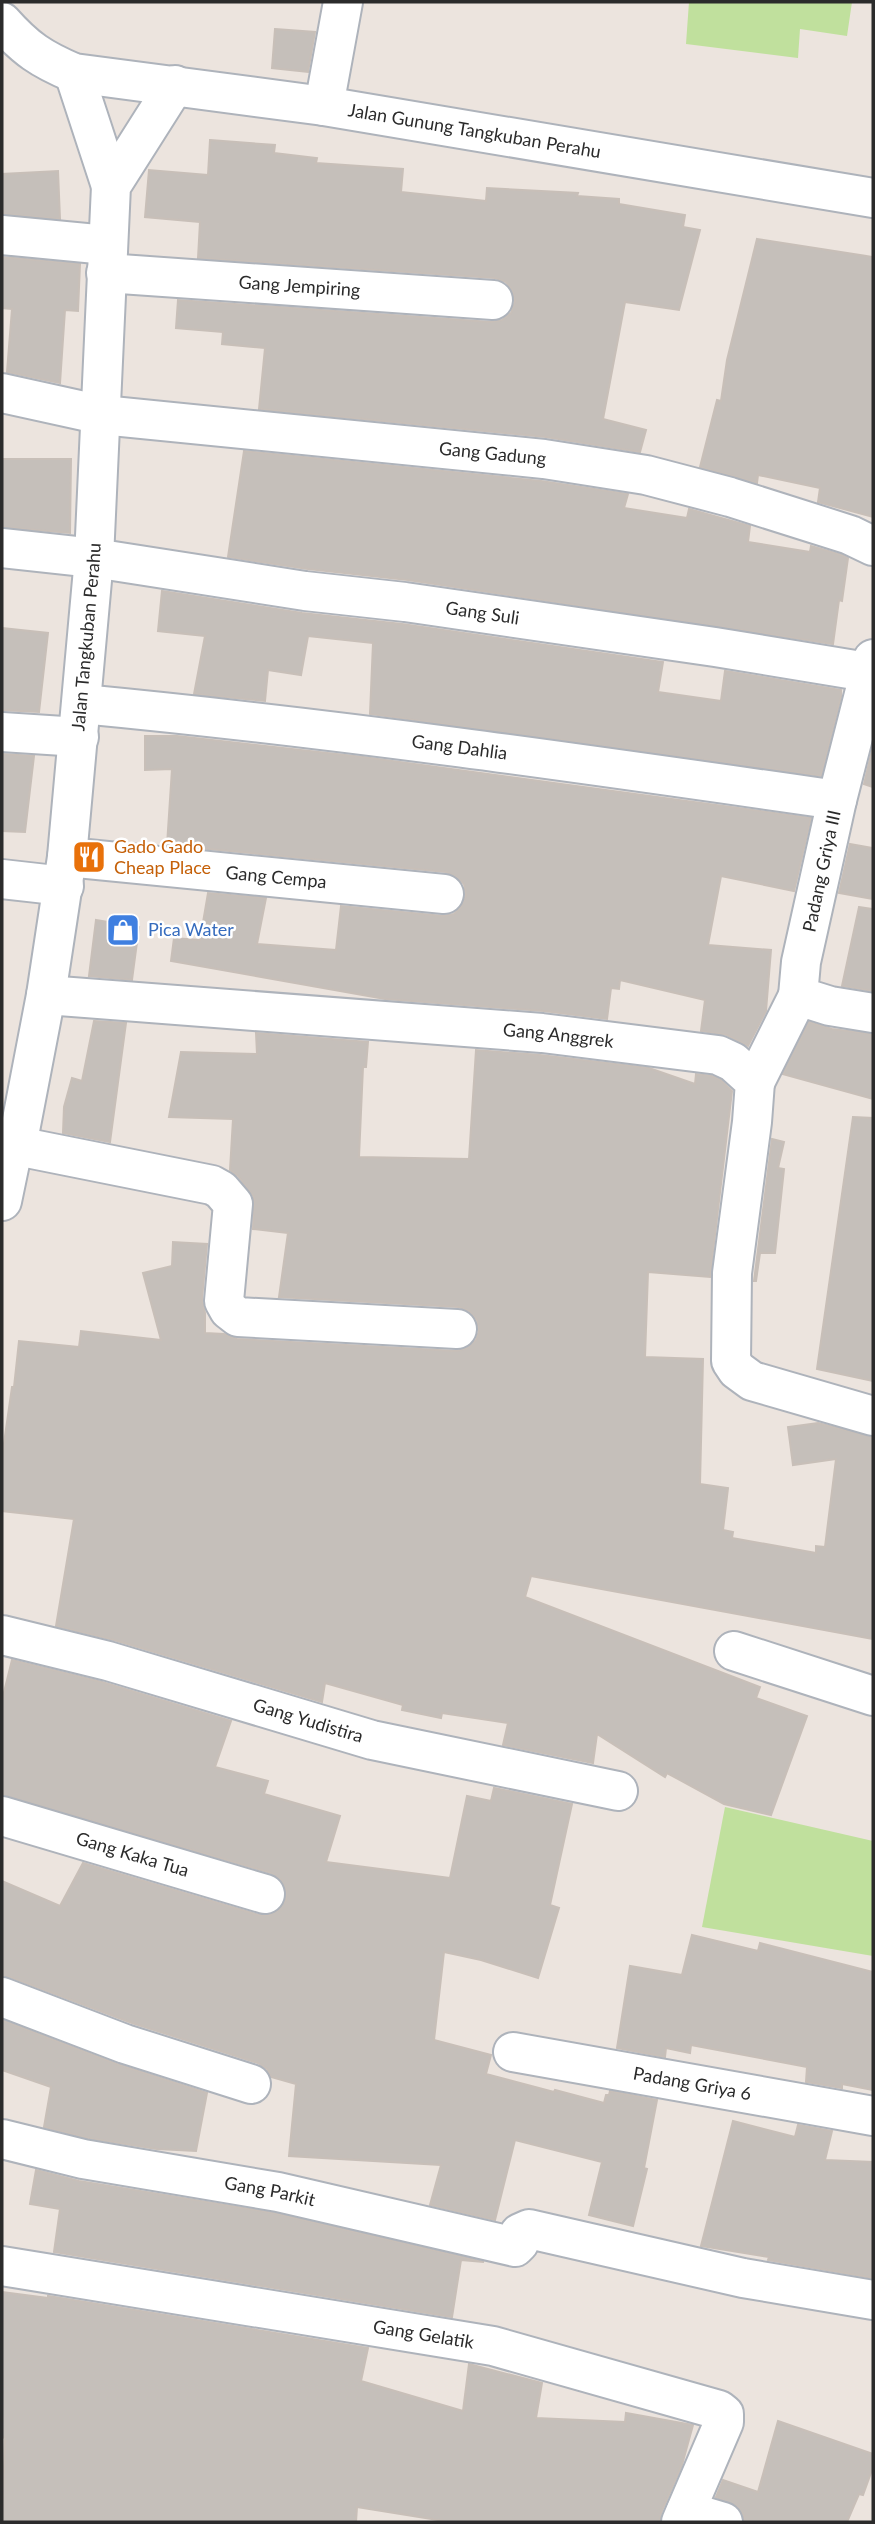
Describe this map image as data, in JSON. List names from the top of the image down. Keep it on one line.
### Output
{"streets":{"street":["Jalan Gunung Tangkuban Perahu","Gang Jempiring","Gang Gadung","Gang Suli","Jalan Tangkuban Perahu","Gang Dahlia","Padang Griya III","Gang Cempa","Gang Anggrek","Gang Yudistira","Gang Kaka Tua","Padang Griya 6","Gang Parkit","Gang Gelatik"]},"crossings":[["Jalan Gunung Tangkuban Perahu","Jalan Tangkuban Perahu"],["Gang Jempiring","Jalan Tangkuban Perahu"],["Gang Gadung","Jalan Tangkuban Perahu"],["Gang Suli","Jalan Tangkuban Perahu"],["Gang Suli","Padang Griya III"],["Jalan Tangkuban Perahu","Gang Dahlia"],["Jalan Tangkuban Perahu","Gang Cempa"],["Jalan Tangkuban Perahu","Gang Anggrek"],["Gang Dahlia","Padang Griya III"]],"places":{"restaurant":["Gado Gado Cheap Place"],"shop":["Pica Water"]}}
